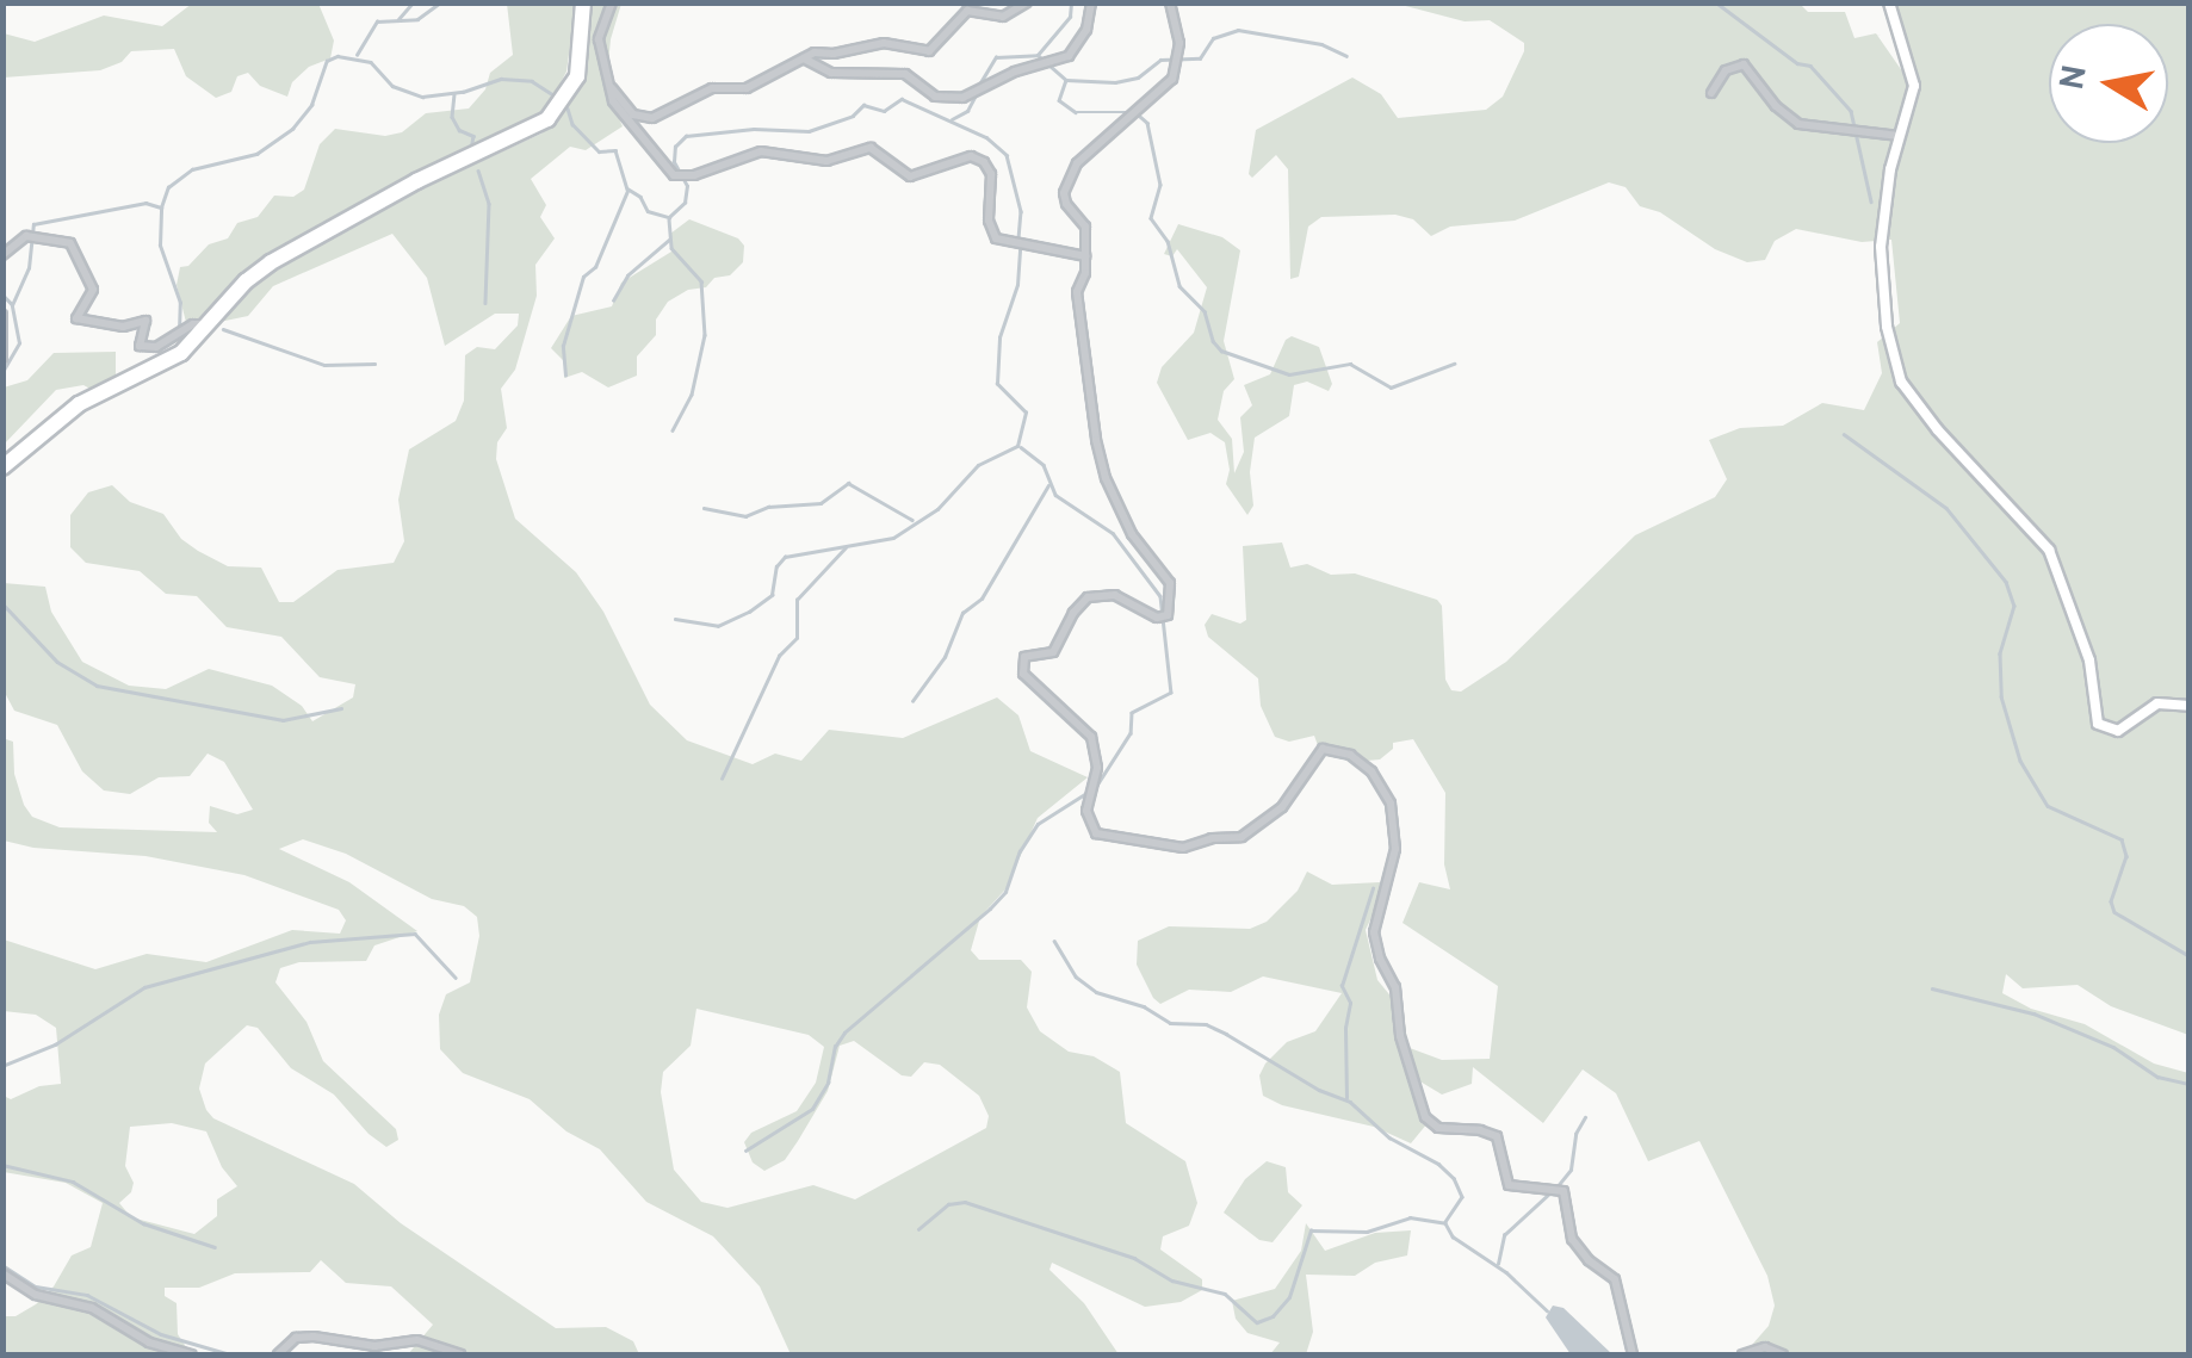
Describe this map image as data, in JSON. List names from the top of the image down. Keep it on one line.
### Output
{"north":"left"}
